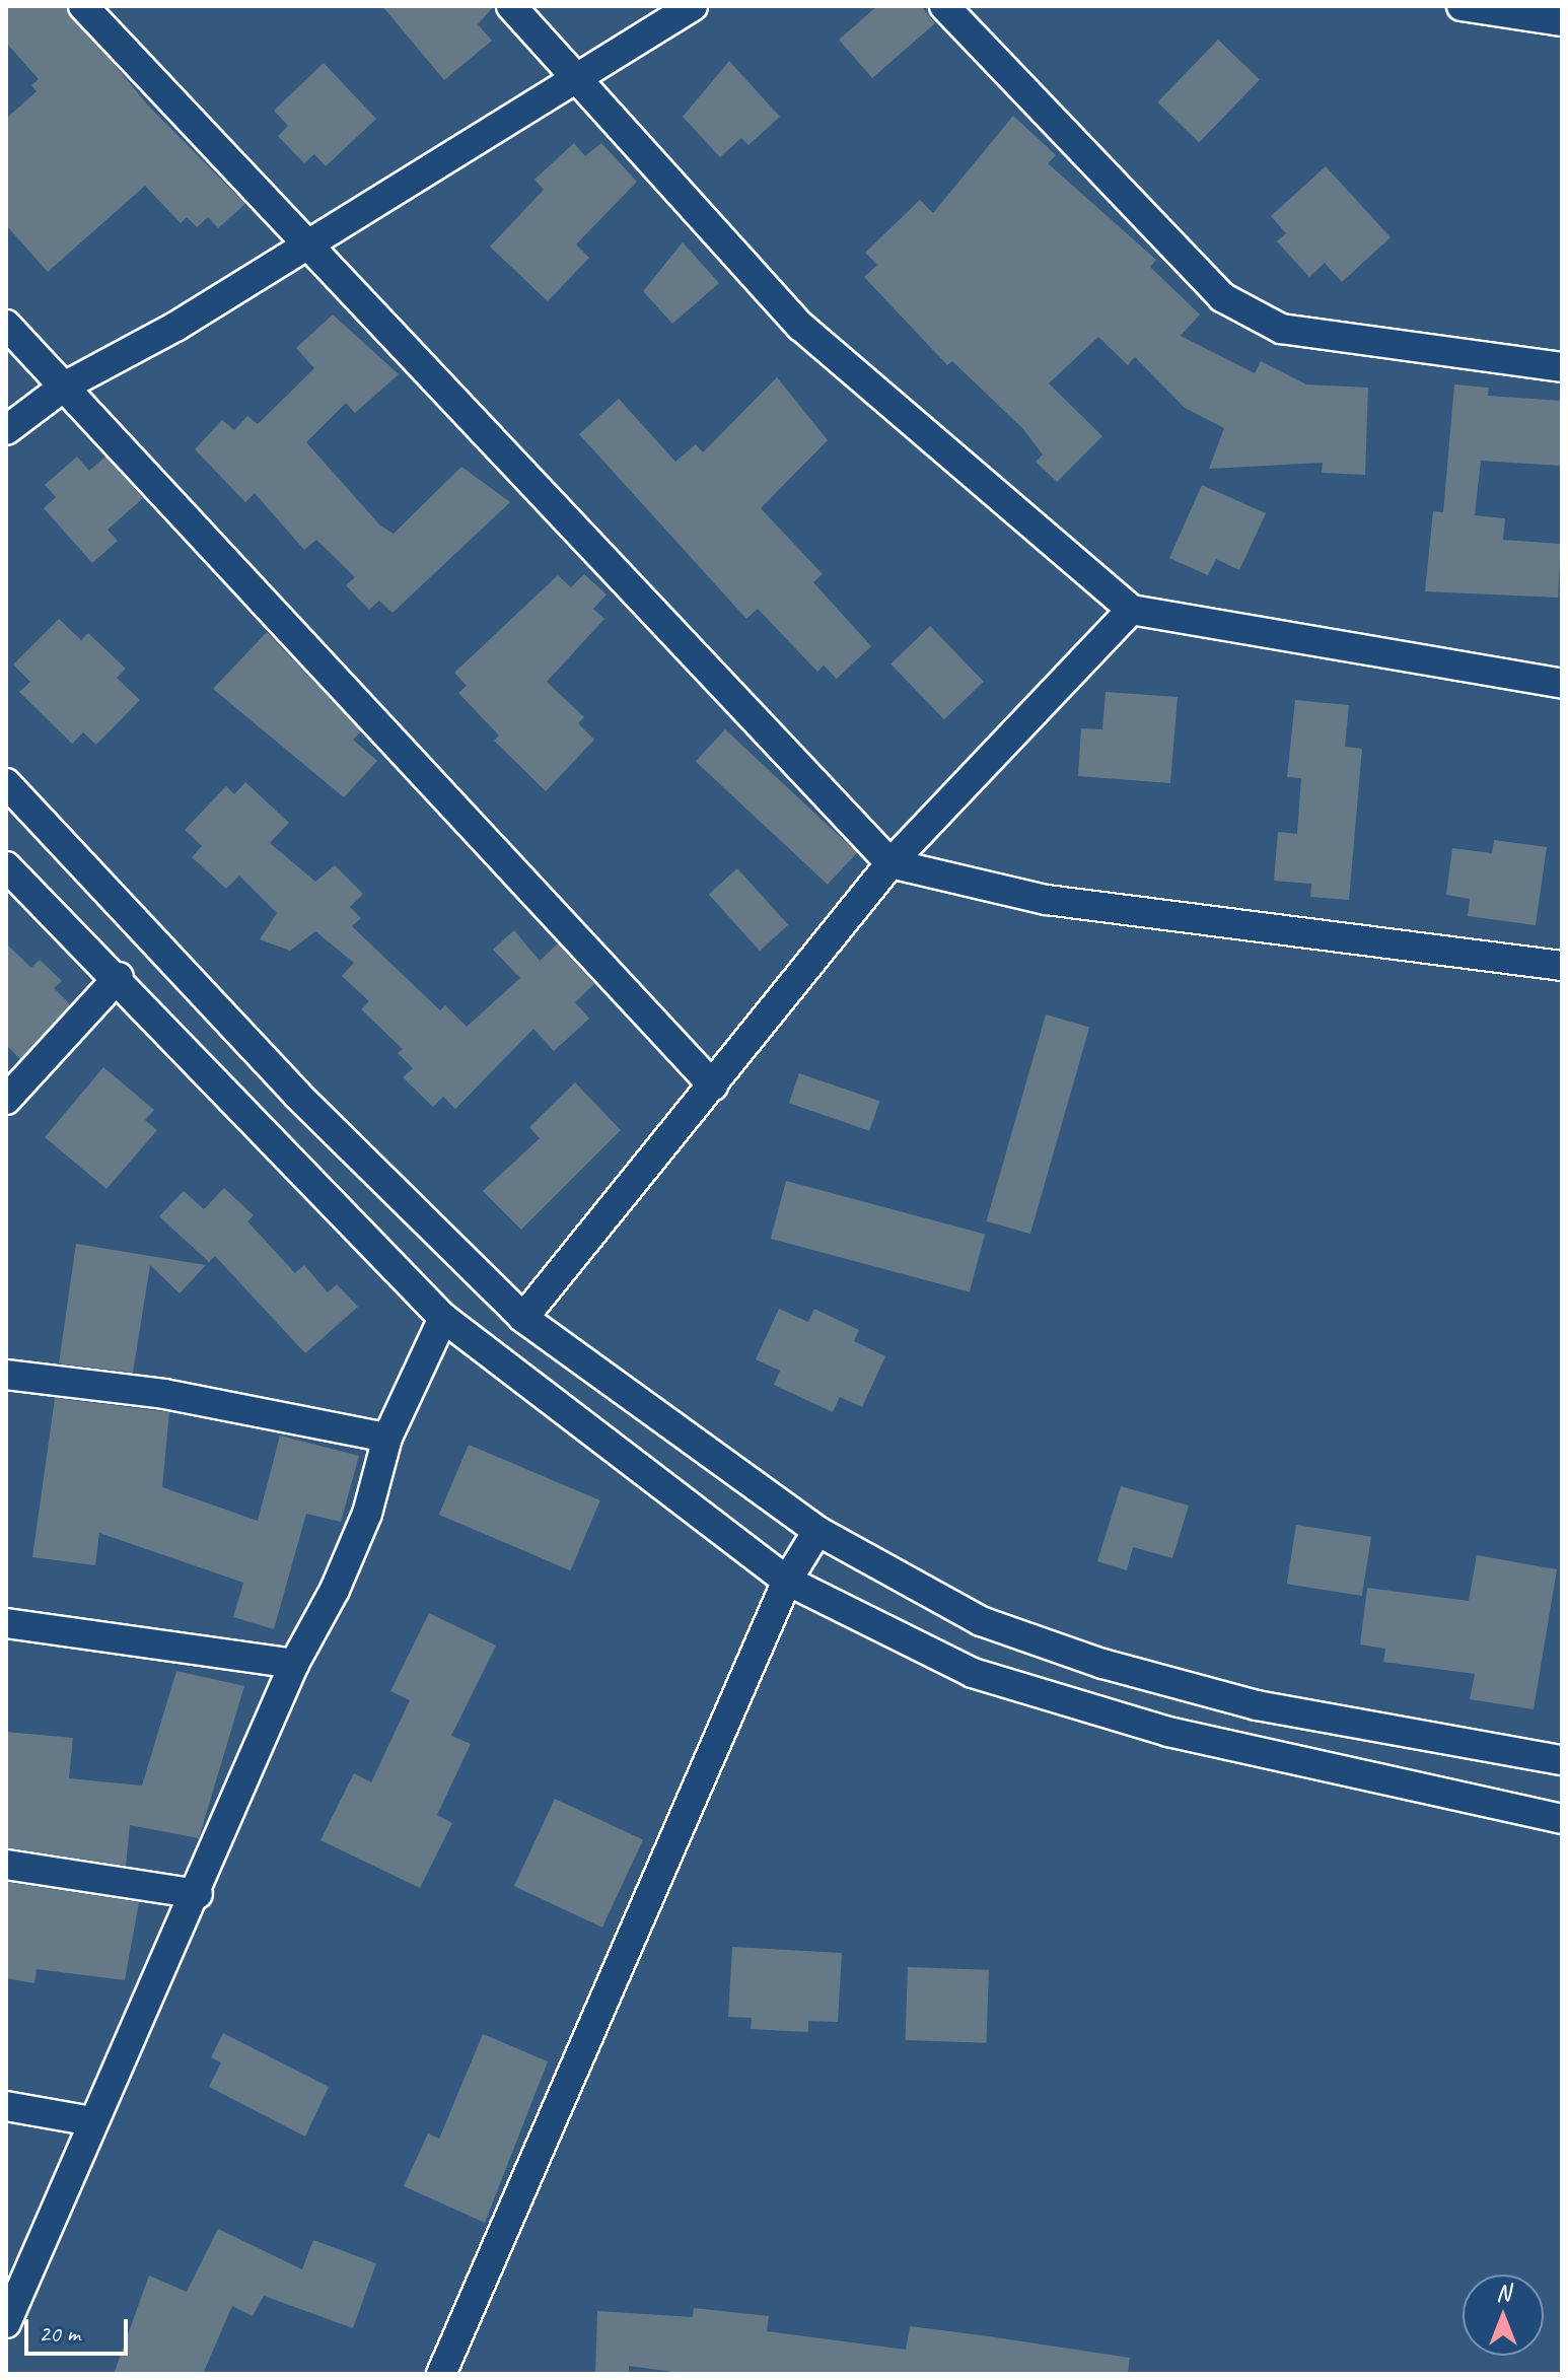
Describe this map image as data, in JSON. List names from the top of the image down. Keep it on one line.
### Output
{"scale_bar":"20 m","north":"top"}
